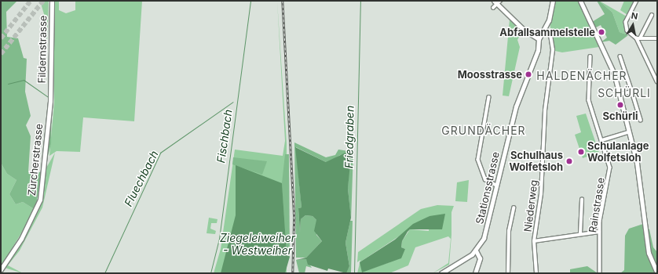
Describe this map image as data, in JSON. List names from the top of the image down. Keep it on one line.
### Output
{"streets":{"main road":["Fildernstrasse","Zürcherstrasse","Stationsstrasse"],"street":["Rainstrasse","Niederweg"]},"crossings":[["Fildernstrasse","Zürcherstrasse"]],"districts":["HALDENÄCHER","SCHÜRLI","GRUNDÄCHER"],"water":["Fischbach","Friedgraben","Fluechbach","Ziegeleiweiher - Westweiher"],"places":["Abfallsammelstelle","Moosstrasse","Schürli","Schulanlage Wolfetsloh","Schulhaus Wolfetsloh"],"north":"top"}
